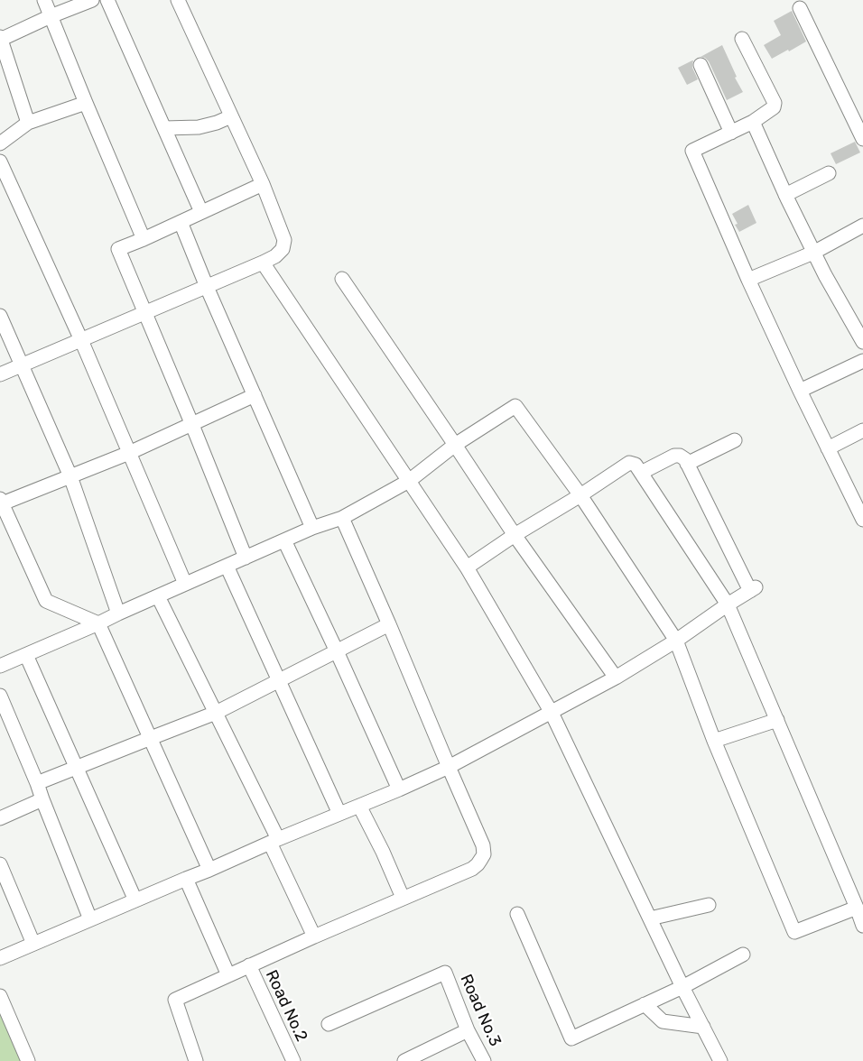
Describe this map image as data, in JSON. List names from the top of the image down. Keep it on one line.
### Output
{"streets":{"street":["Road No.2","Road No.3"]}}
